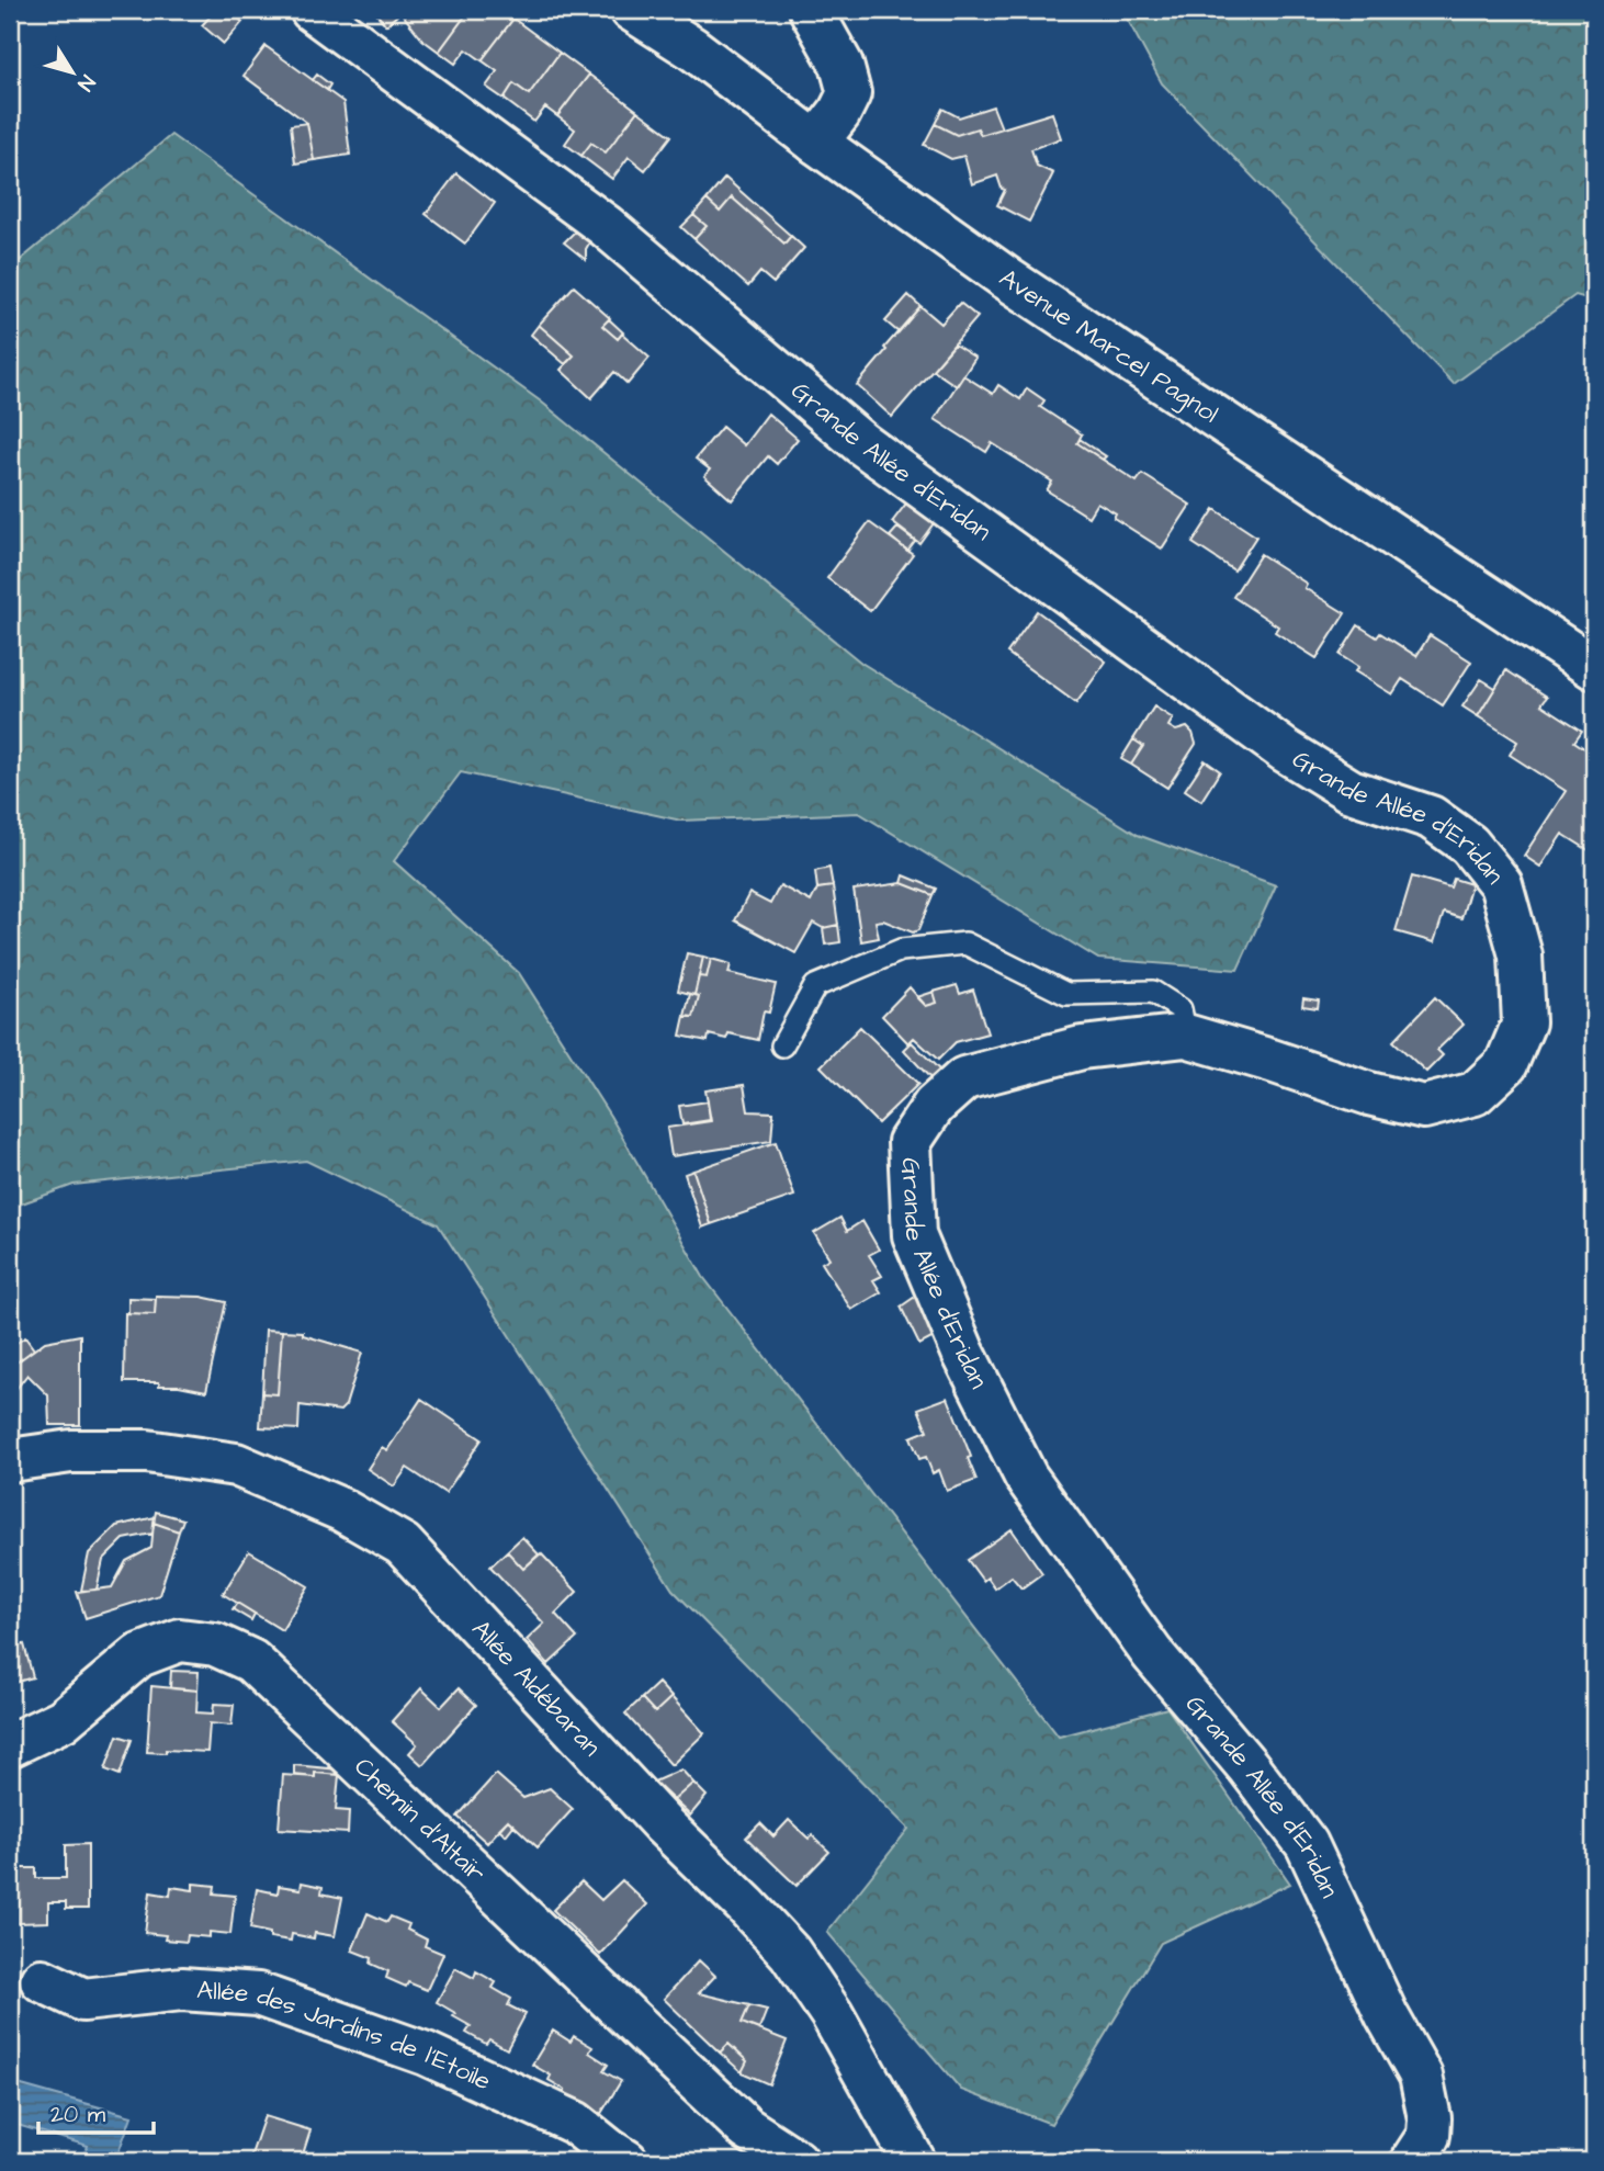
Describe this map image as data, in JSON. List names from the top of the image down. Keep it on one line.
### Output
{"streets":{"street":["Avenue Marcel Pagnol","Grande Allée d'Eridan","Allée Aldébaran","Chemin d'Altaïr","Allée des Jardins de l'Etoile"]},"scale_bar":"20 m","north":"bottom right"}
